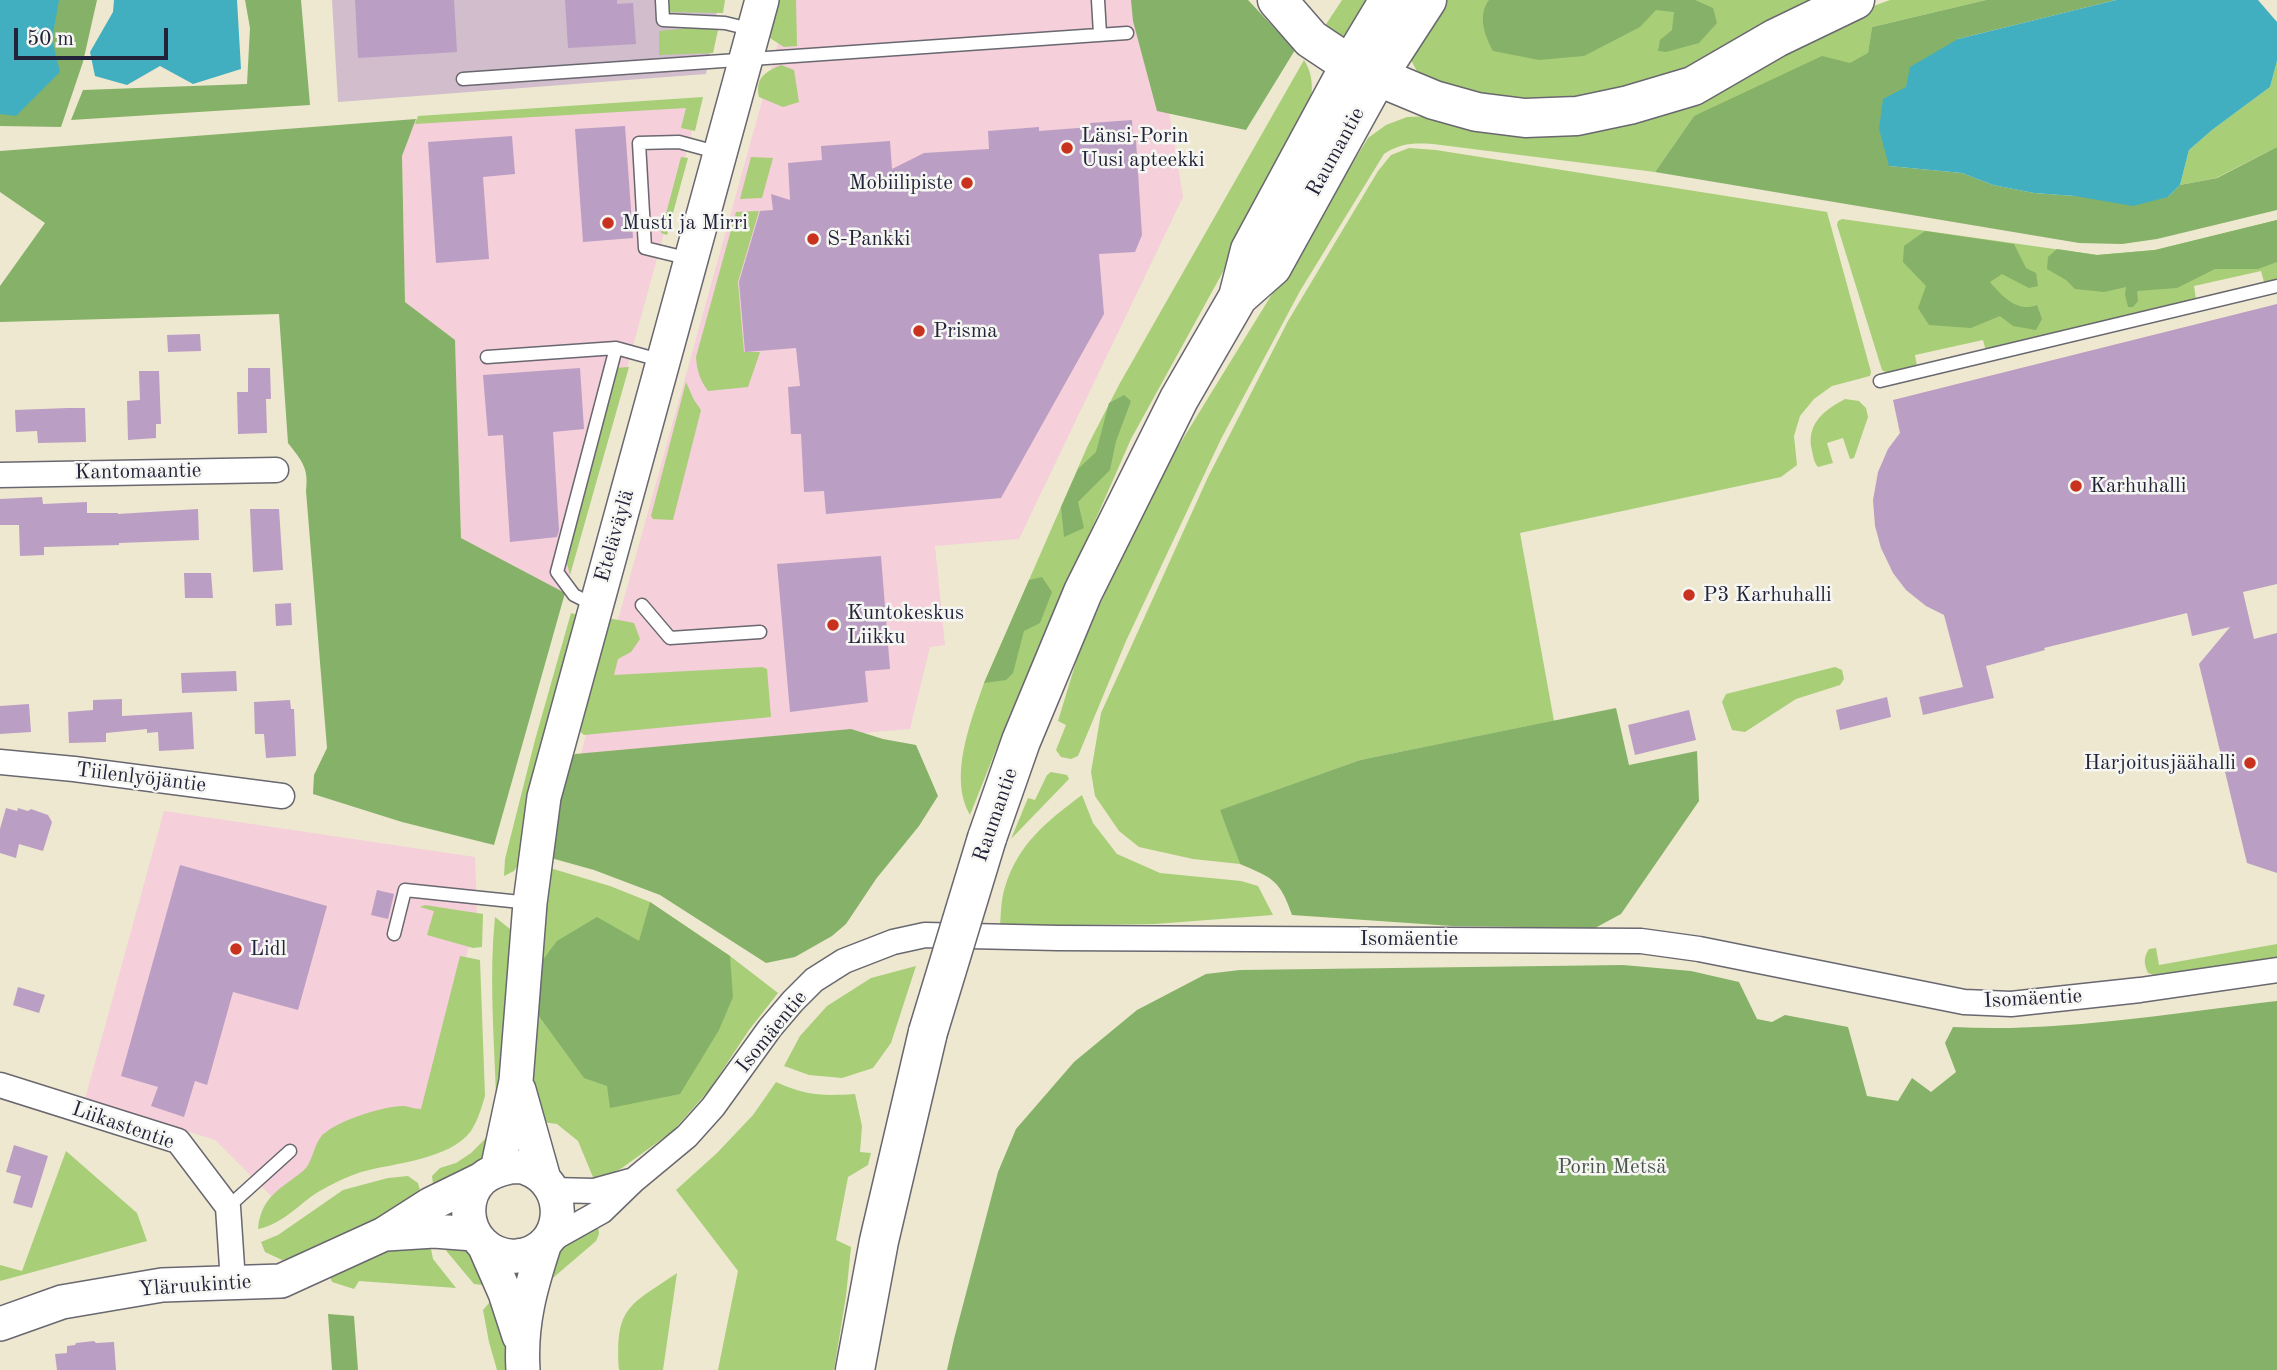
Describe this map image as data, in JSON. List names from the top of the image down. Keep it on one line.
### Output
{"streets":{"highway":["Raumantie"],"main road":["Eteläväylä","Yläruukintie"],"street":["Kantomaantie","Tiilenlyöjäntie","Isomäentie","Liikastentie"]},"crossings":[["Eteläväylä","Isomäentie"],["Eteläväylä","Yläruukintie"],["Isomäentie","Yläruukintie"]],"parks":["Porin Metsä"],"places":["Länsi-Porin Uusi apteekki","Mobiilipiste","Musti ja Mirri","S-Pankki","Prisma","Karhuhalli","P3 Karhuhalli","Kuntokeskus Liikku","Harjoitusjäähalli","Lidl"],"scale_bar":"50 m"}
